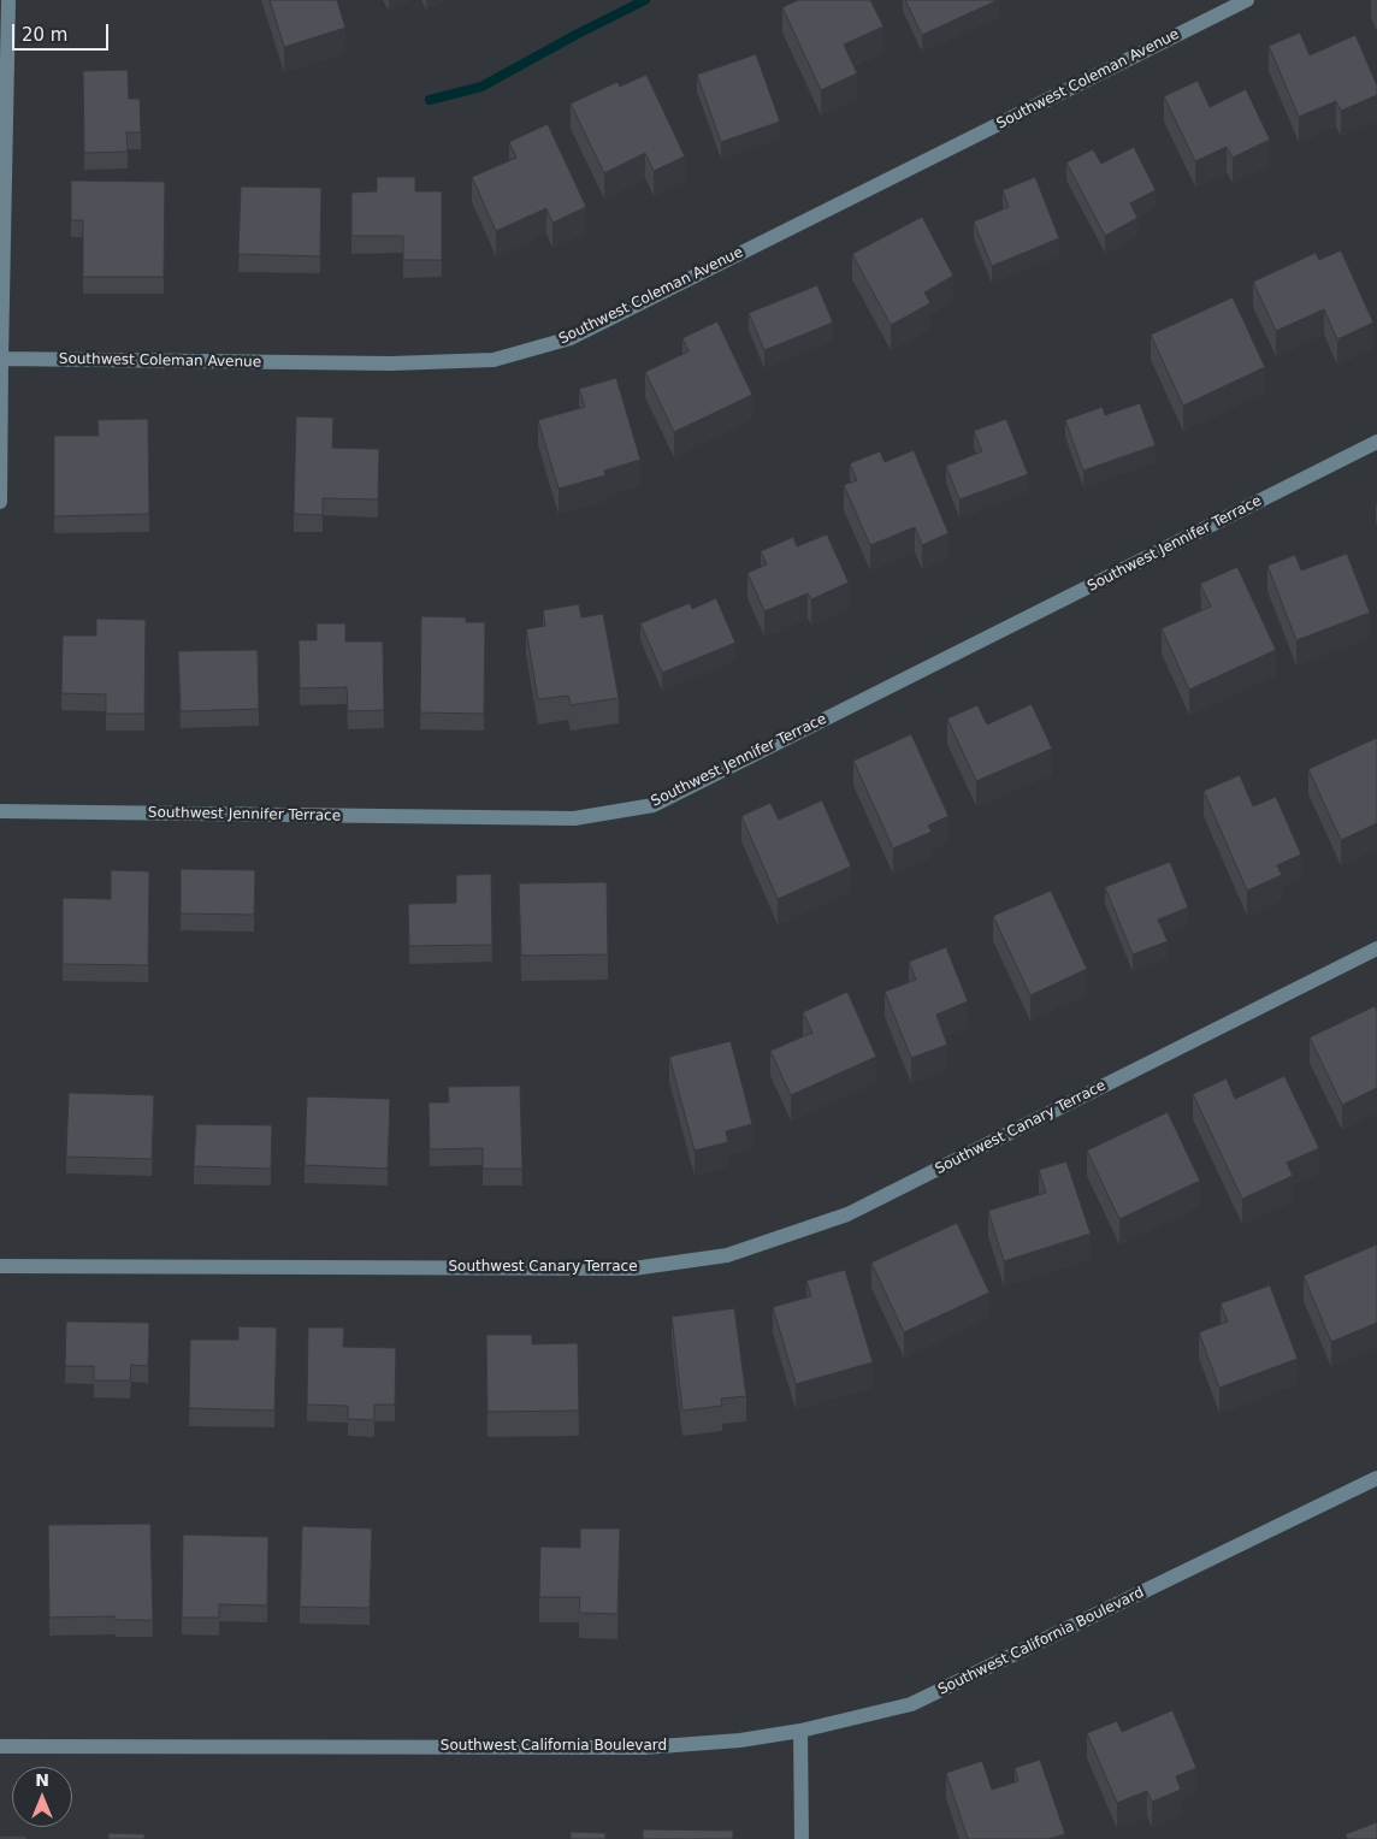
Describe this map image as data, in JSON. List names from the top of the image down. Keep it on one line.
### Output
{"streets":{"street":["Southwest Coleman Avenue","Southwest Jennifer Terrace","Southwest Canary Terrace","Southwest California Boulevard"]},"scale_bar":"20 m","north":"top"}
